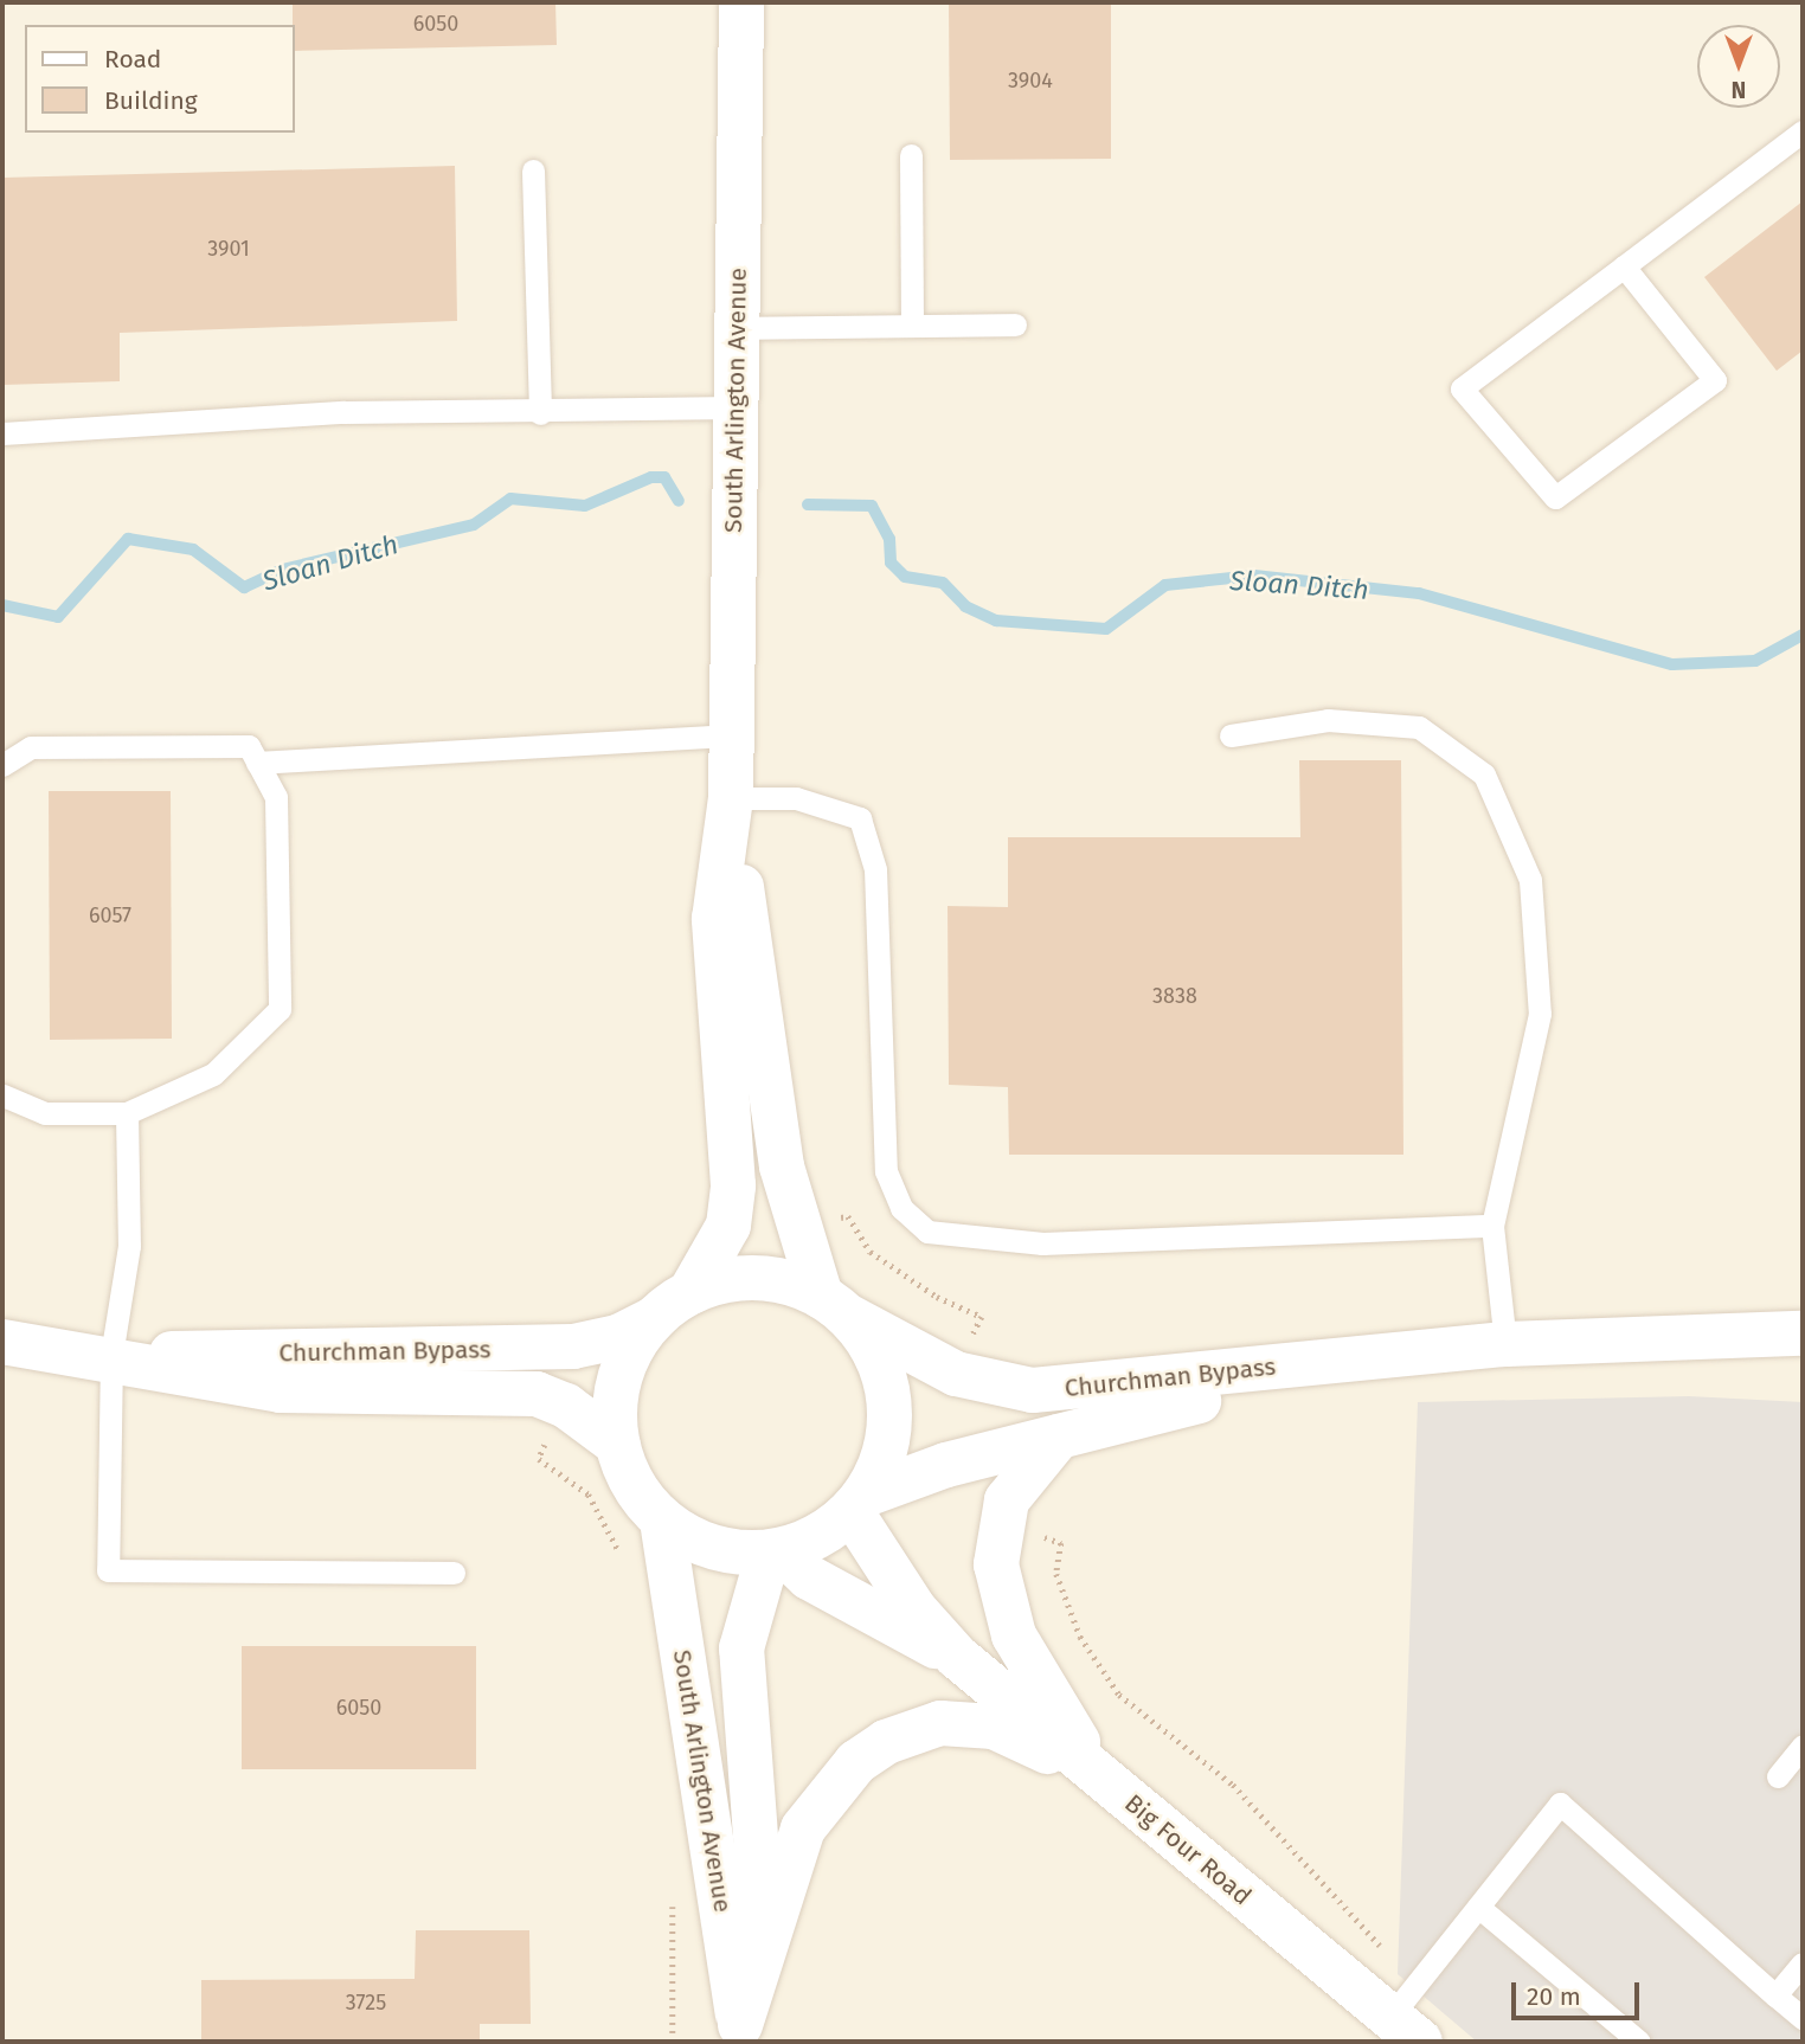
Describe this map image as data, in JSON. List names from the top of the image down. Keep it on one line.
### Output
{"streets":{"street":["South Arlington Avenue","Churchman Bypass","Big Four Road"]},"crossings":[["South Arlington Avenue","Churchman Bypass"],["South Arlington Avenue","Big Four Road"],["Churchman Bypass","Big Four Road"]],"water":["Sloan Ditch"],"house_numbers":["6050","3904","3901","6057","3838","6050","3725"],"legend":["Road","Building"],"scale_bar":"20 m","north":"bottom"}
